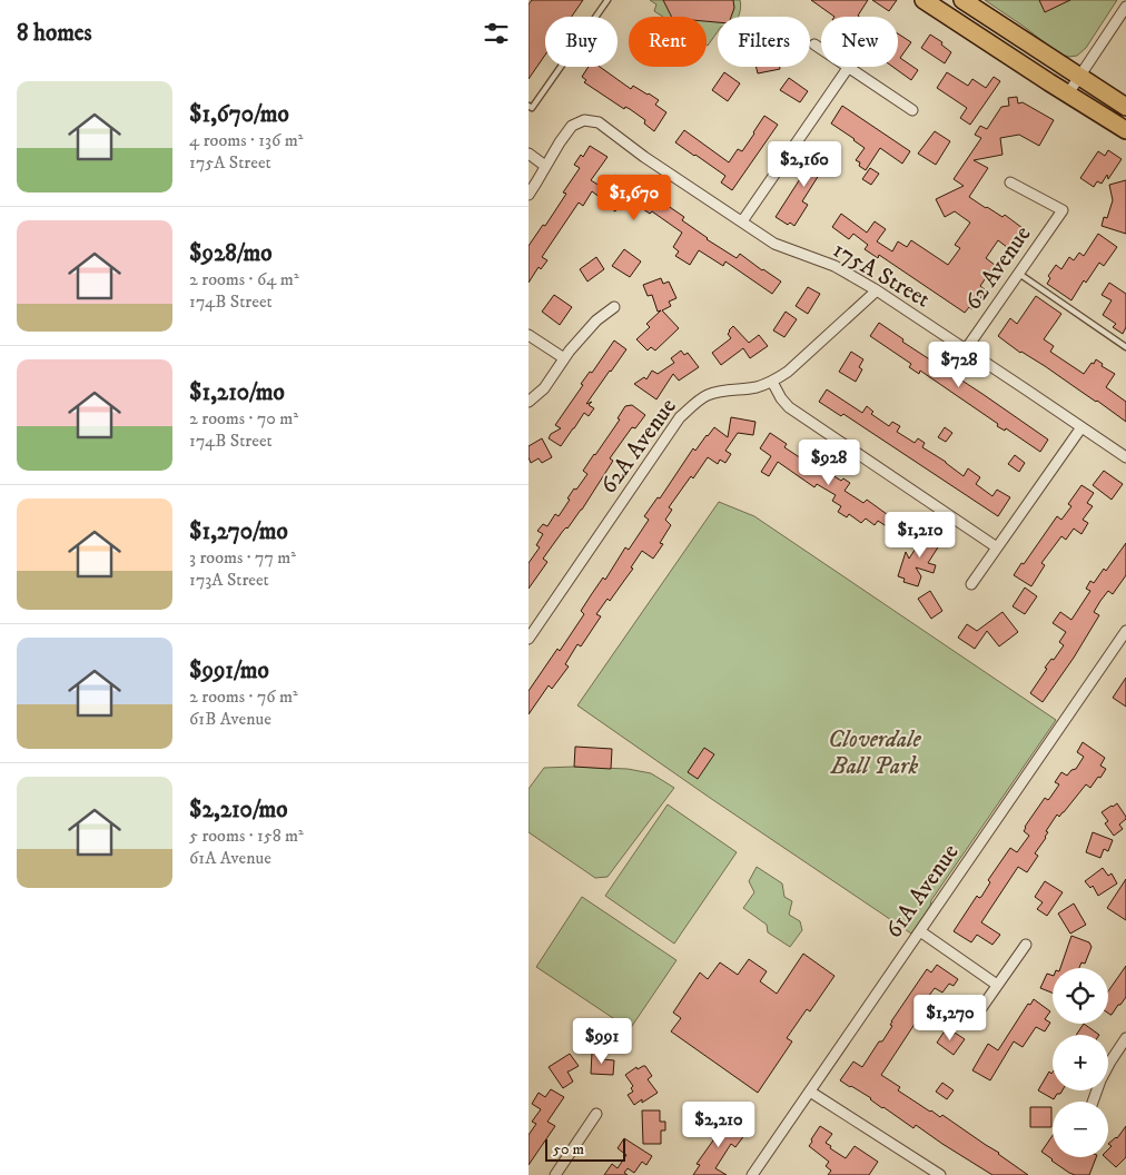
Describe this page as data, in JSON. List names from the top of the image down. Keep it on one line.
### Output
{"streets":{"street":["62 Avenue","175A Street","62A Avenue","61A Avenue"]},"crossings":[["62 Avenue","175A Street"],["175A Street","62A Avenue"]],"parks":["Cloverdale Ball Park"],"scale_bar":"50 m","page":{"heading":"8 homes","chip":["Buy","Rent","Filters","New"],"list":[{"name":"$1,670/mo","note":"4 rooms · 136 m² · 175A Street"},{"name":"$928/mo","note":"2 rooms · 64 m² · 174B Street"},{"name":"$1,210/mo","note":"2 rooms · 70 m² · 174B Street"},{"name":"$1,270/mo","note":"3 rooms · 77 m² · 173A Street"},{"name":"$991/mo","note":"2 rooms · 76 m² · 61B Avenue"},{"name":"$2,210/mo","note":"5 rooms · 158 m² · 61A Avenue"}],"price":["$2,160","$1,670","$728","$928","$1,210","$1,270","$991","$2,210"],"map_buttons":["+","−"],"scale":"50 m"}}
